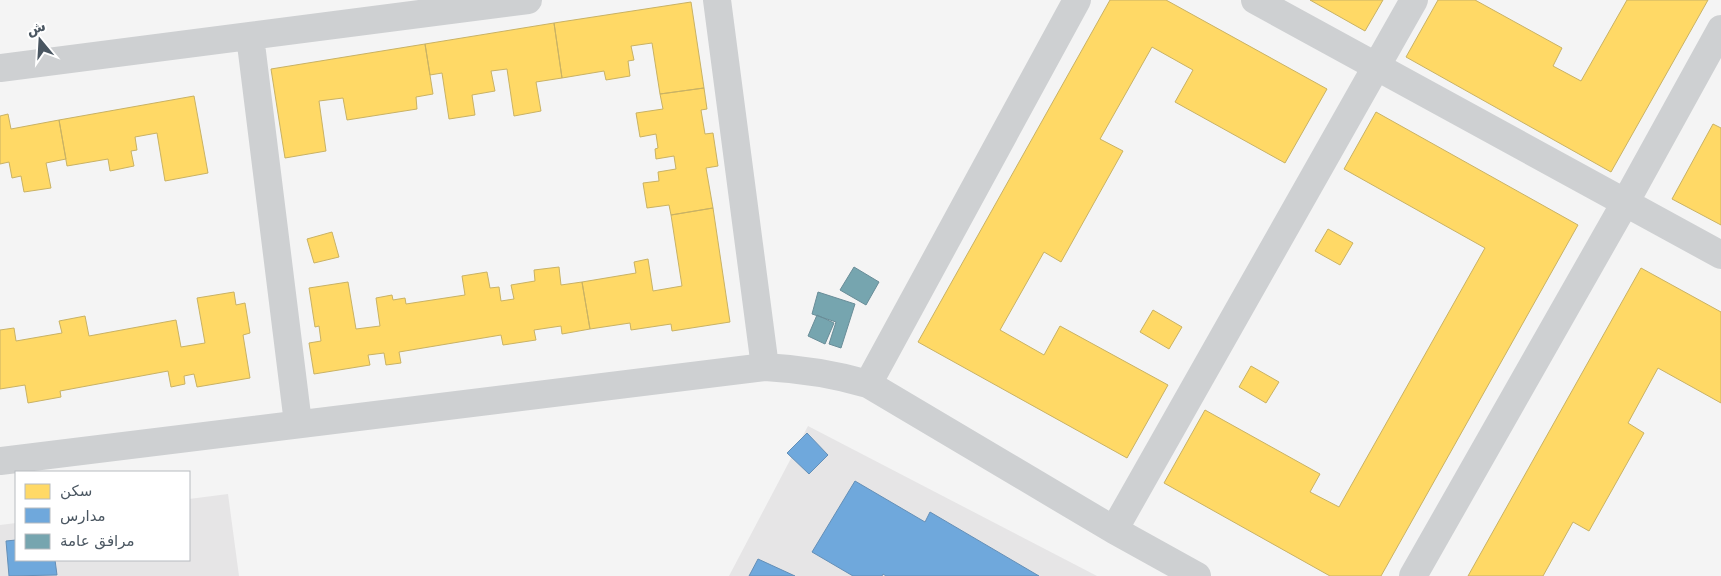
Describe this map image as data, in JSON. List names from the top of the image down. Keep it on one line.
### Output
{"legend":["سكن","مدارس","مرافق عامة"],"north":"top"}
